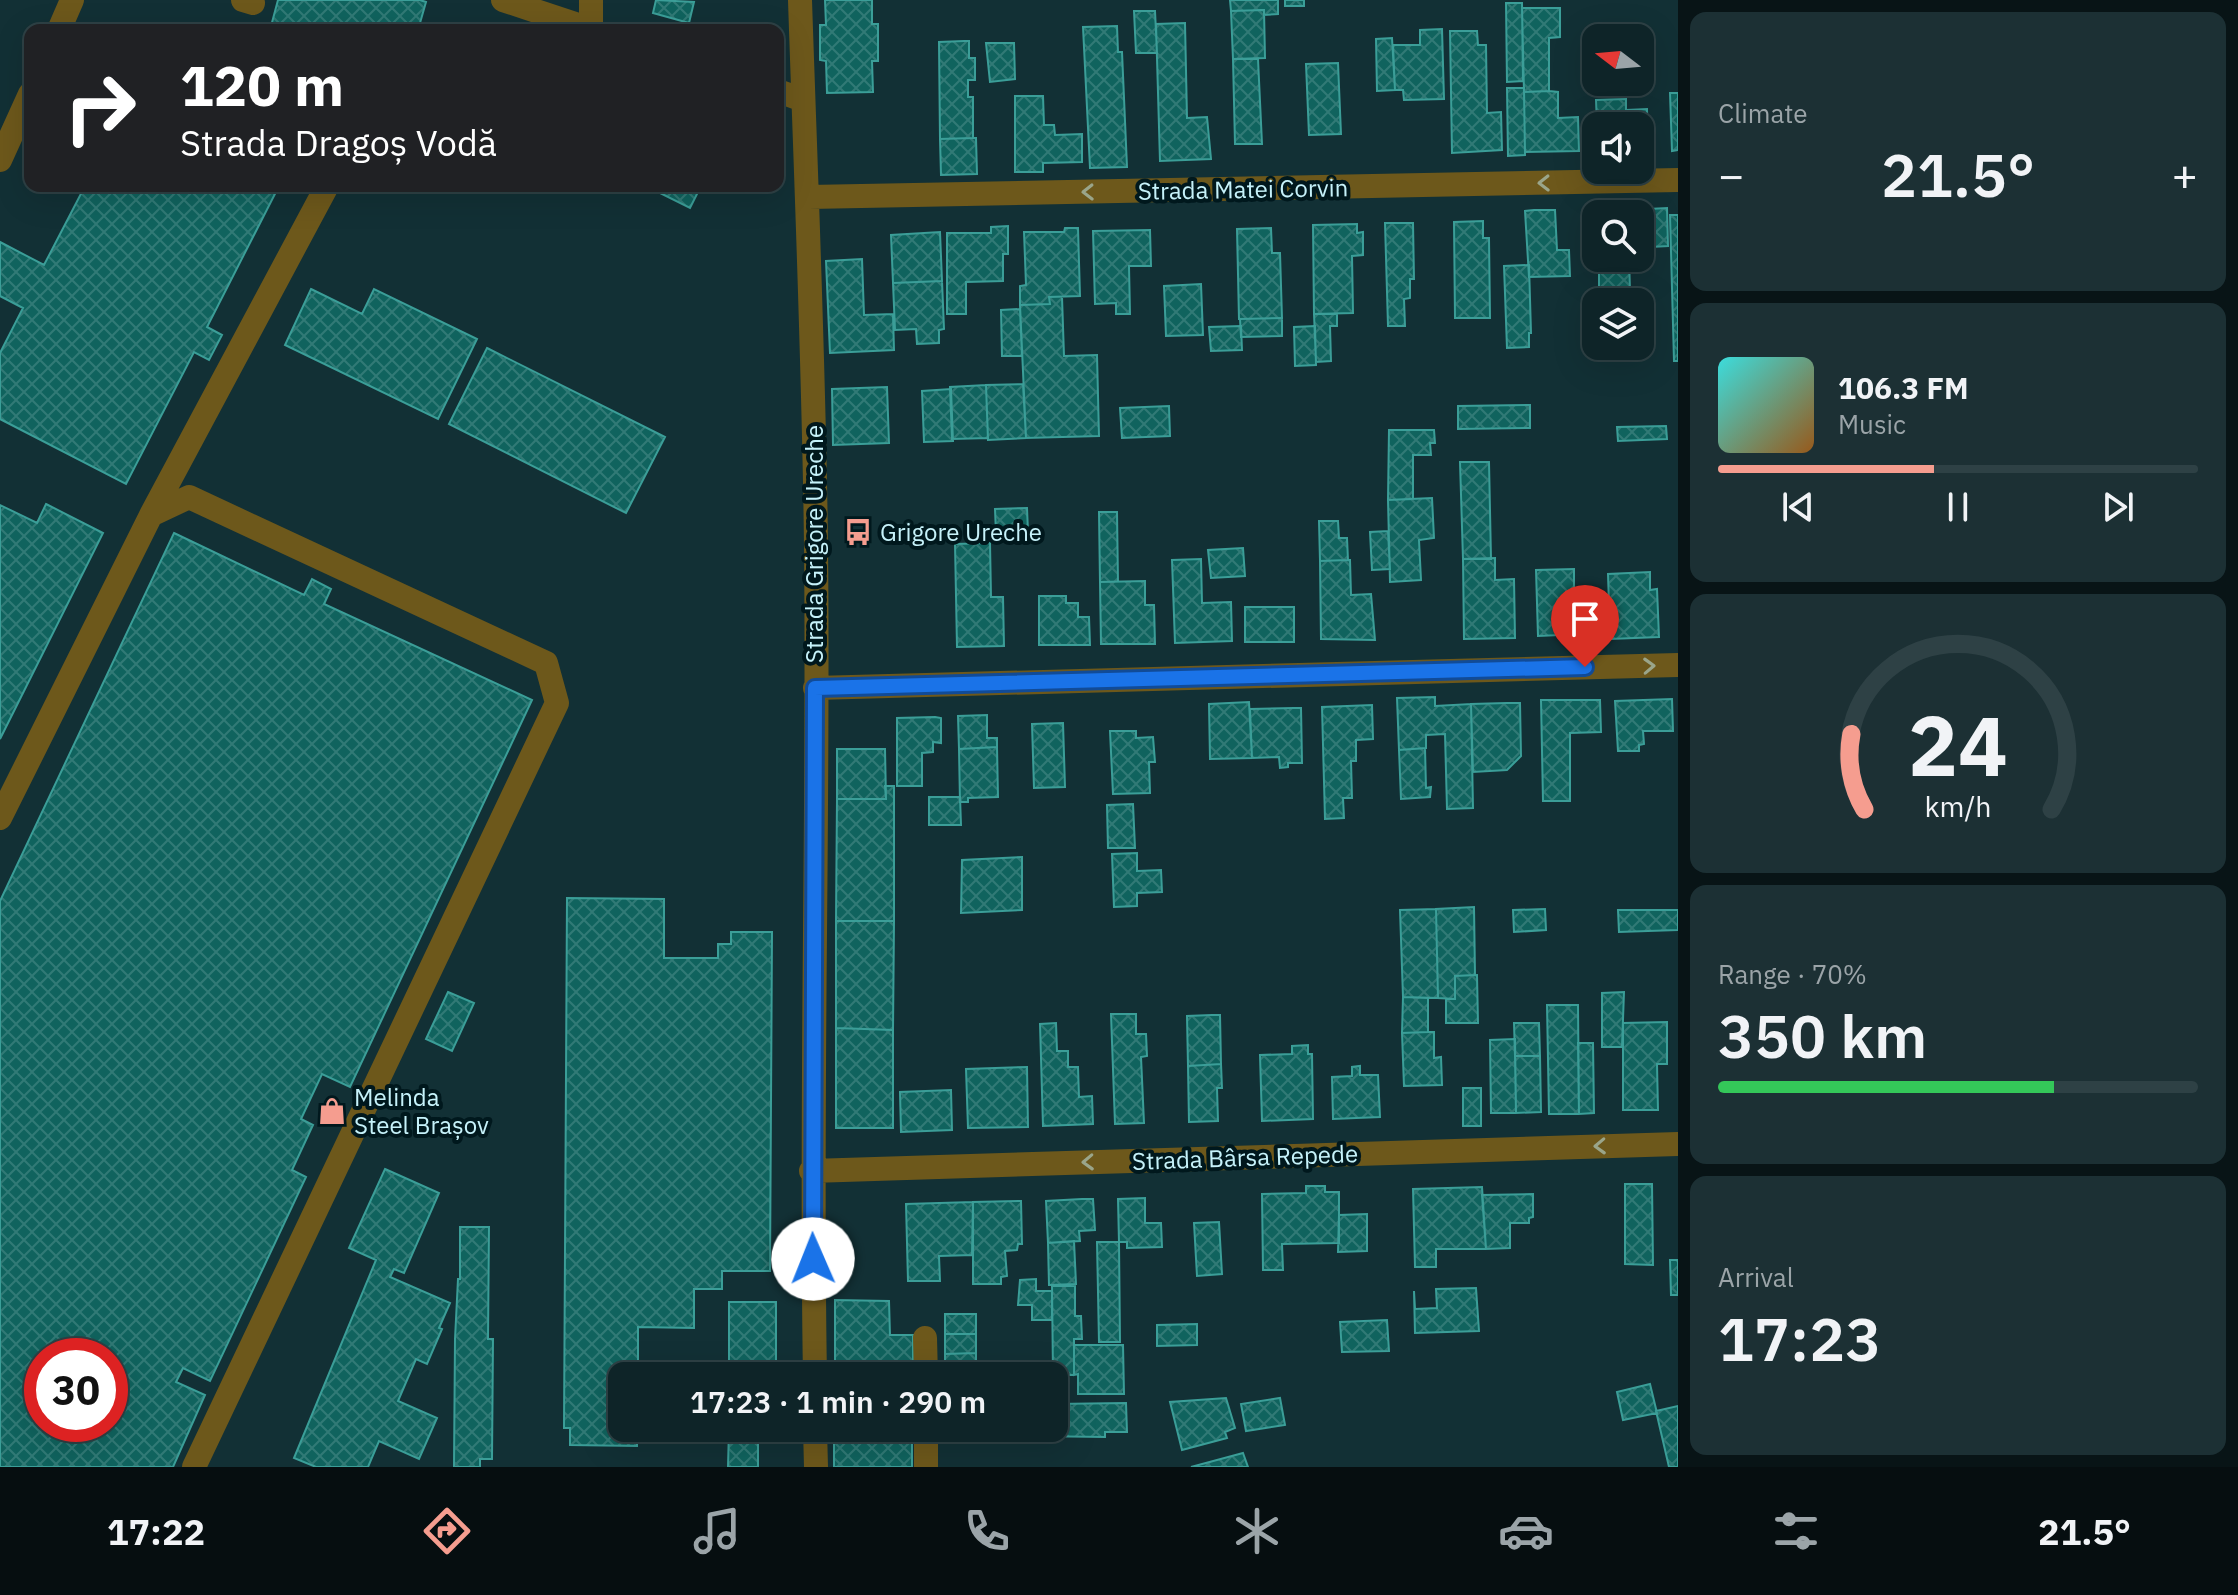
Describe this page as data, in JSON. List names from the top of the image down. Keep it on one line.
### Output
{"streets":{"street":["Strada Matei Corvin","Strada Grigore Ureche","Strada Bârsa Repede"]},"crossings":[["Strada Matei Corvin","Strada Grigore Ureche"],["Strada Grigore Ureche","Strada Bârsa Repede"]],"one_way":["Strada Matei Corvin","Strada Bârsa Repede"],"places":{"bus stop":["Grigore Ureche"],"shop":["Melinda Steel Brașov"]},"north":"left","page":{"tile":["Climate",["Range · 70%","350 km"],["Arrival","17:23"]],"turn":["120 m","Strada Dragoș Vodă"],"heat":["−","21.5°","+"],"song":["106.3 FM","Music"],"limit":"30","trip":"17:23 · 1 min · 290 m","tabs":["17:22","21.5°"],"gauge":["24","km/h"]}}
